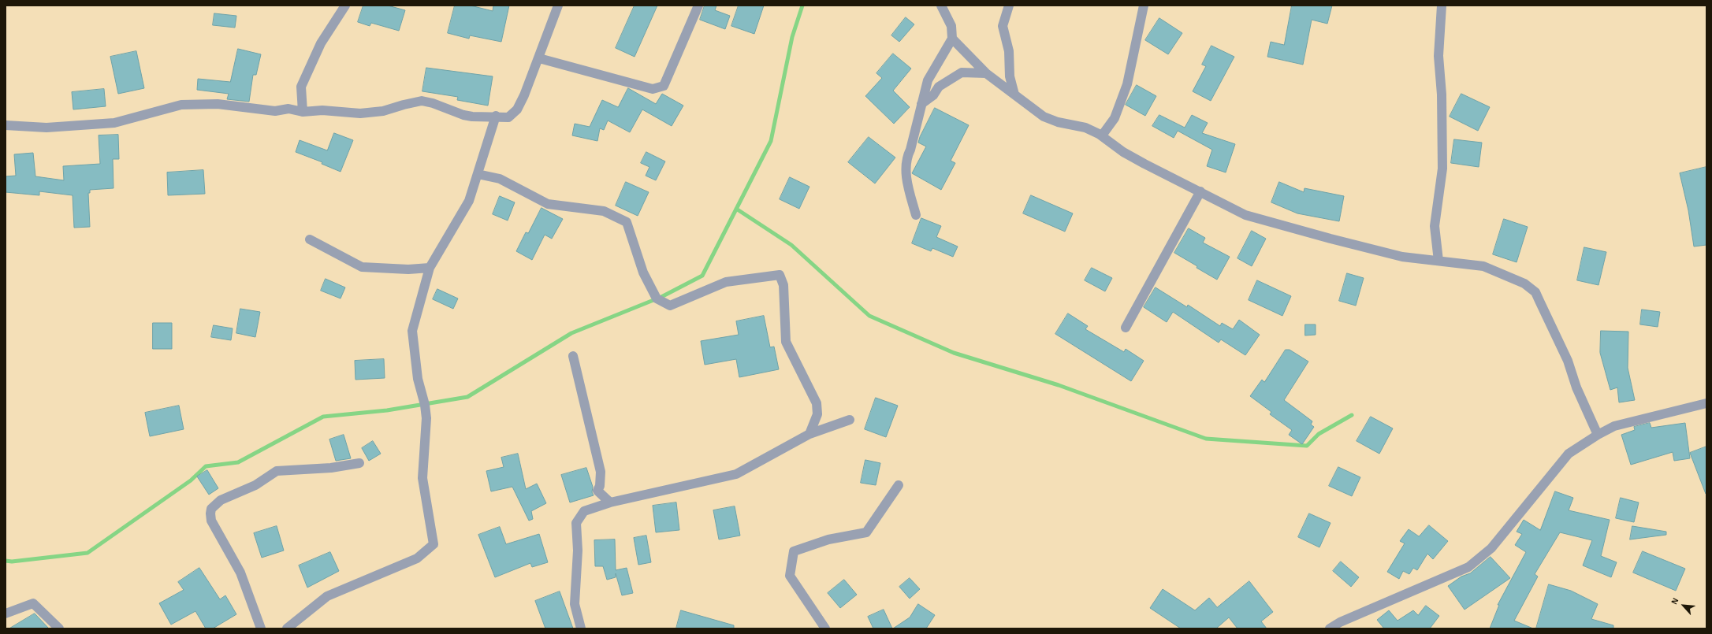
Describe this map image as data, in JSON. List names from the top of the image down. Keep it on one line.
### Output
{"north":"top left"}
